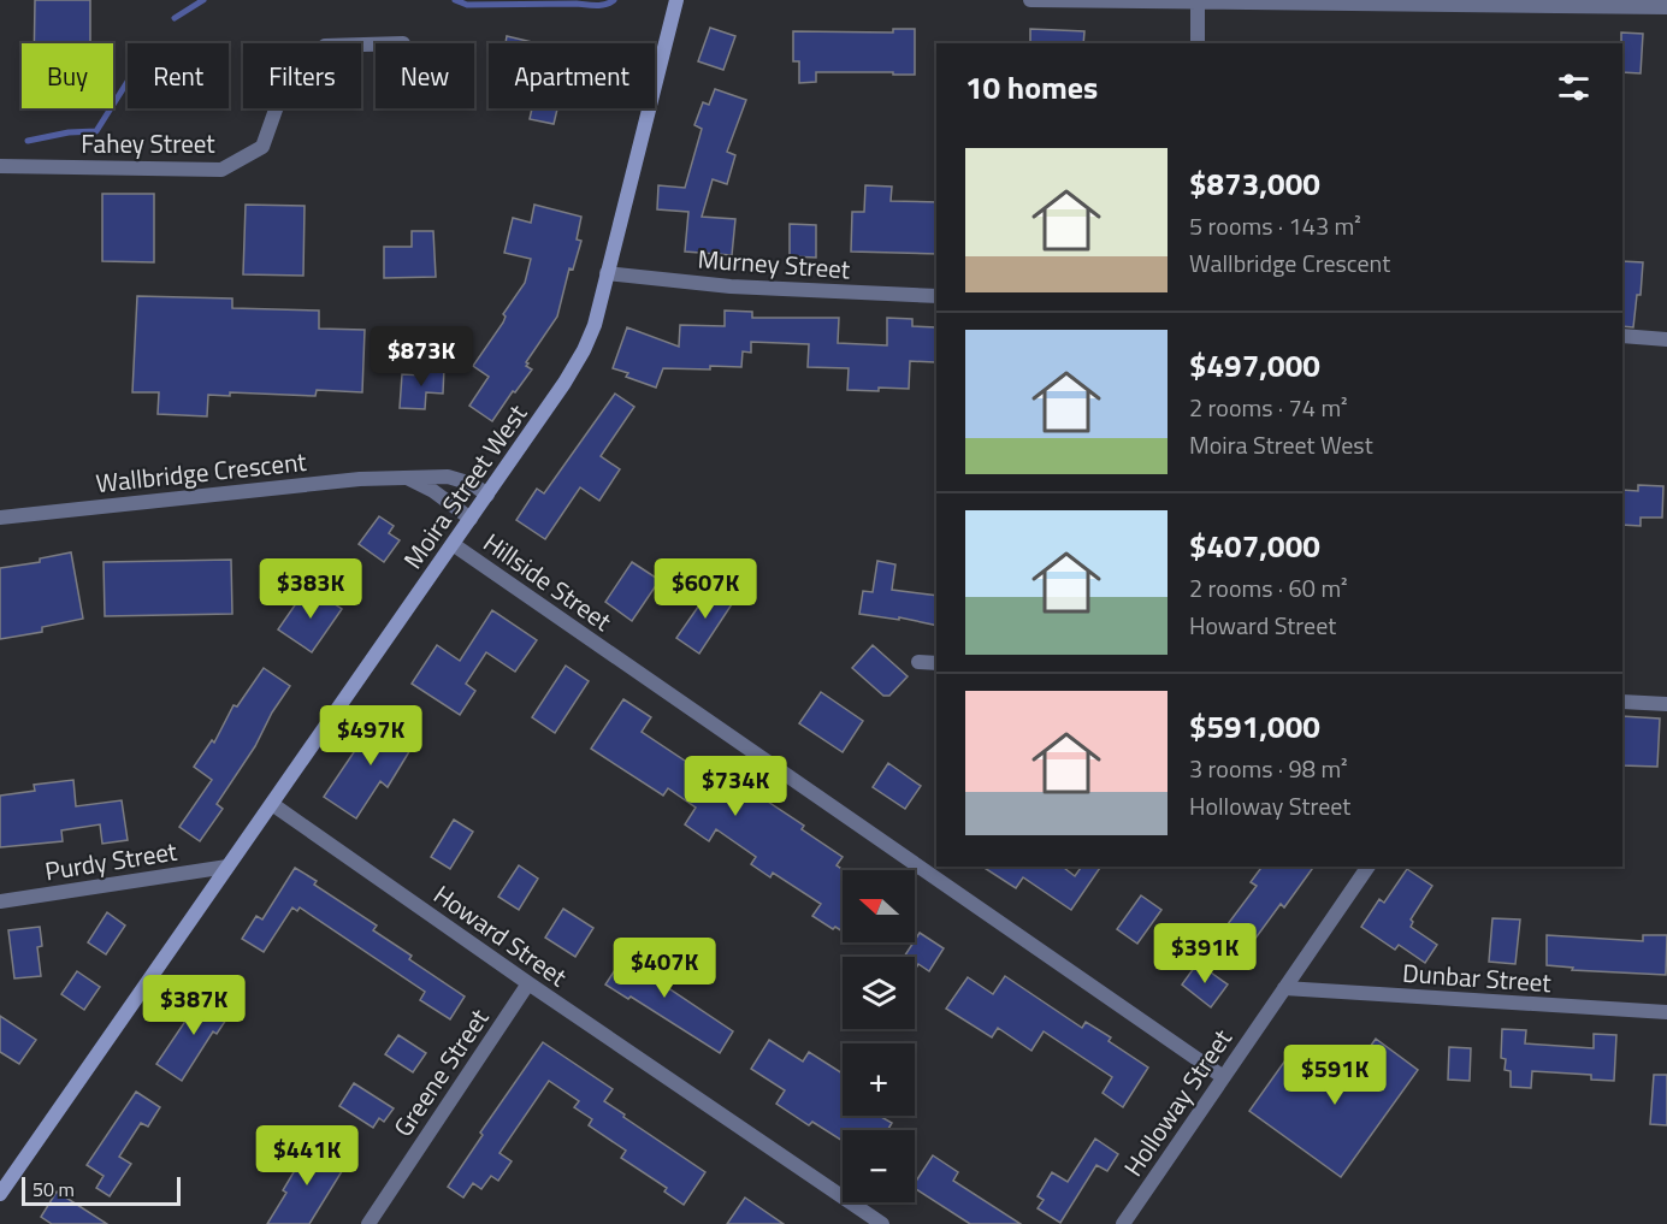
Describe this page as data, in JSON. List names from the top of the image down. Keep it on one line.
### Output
{"streets":{"main road":["Moira Street West"],"street":["Fahey Street","Murney Street","Wallbridge Crescent","Hillside Street","Purdy Street","Howard Street","Dunbar Street","Greene Street","Holloway Street"]},"crossings":[["Murney Street","Moira Street West"],["Wallbridge Crescent","Moira Street West"],["Moira Street West","Hillside Street"],["Moira Street West","Purdy Street"],["Moira Street West","Howard Street"],["Hillside Street","Holloway Street"],["Howard Street","Greene Street"],["Dunbar Street","Holloway Street"]],"scale_bar":"50 m","north":"left","page":{"chip":["Buy","Rent","Filters","New","Apartment"],"heading":"10 homes","list":[{"name":"$873,000","note":"5 rooms · 143 m² · Wallbridge Crescent"},{"name":"$497,000","note":"2 rooms · 74 m² · Moira Street West"},{"name":"$407,000","note":"2 rooms · 60 m² · Howard Street"},{"name":"$591,000","note":"3 rooms · 98 m² · Holloway Street"}],"price":["$873K","$383K","$607K","$497K","$734K","$391K","$407K","$387K","$591K","$441K"],"map_buttons":["+","−"],"scale":"50 m"}}
